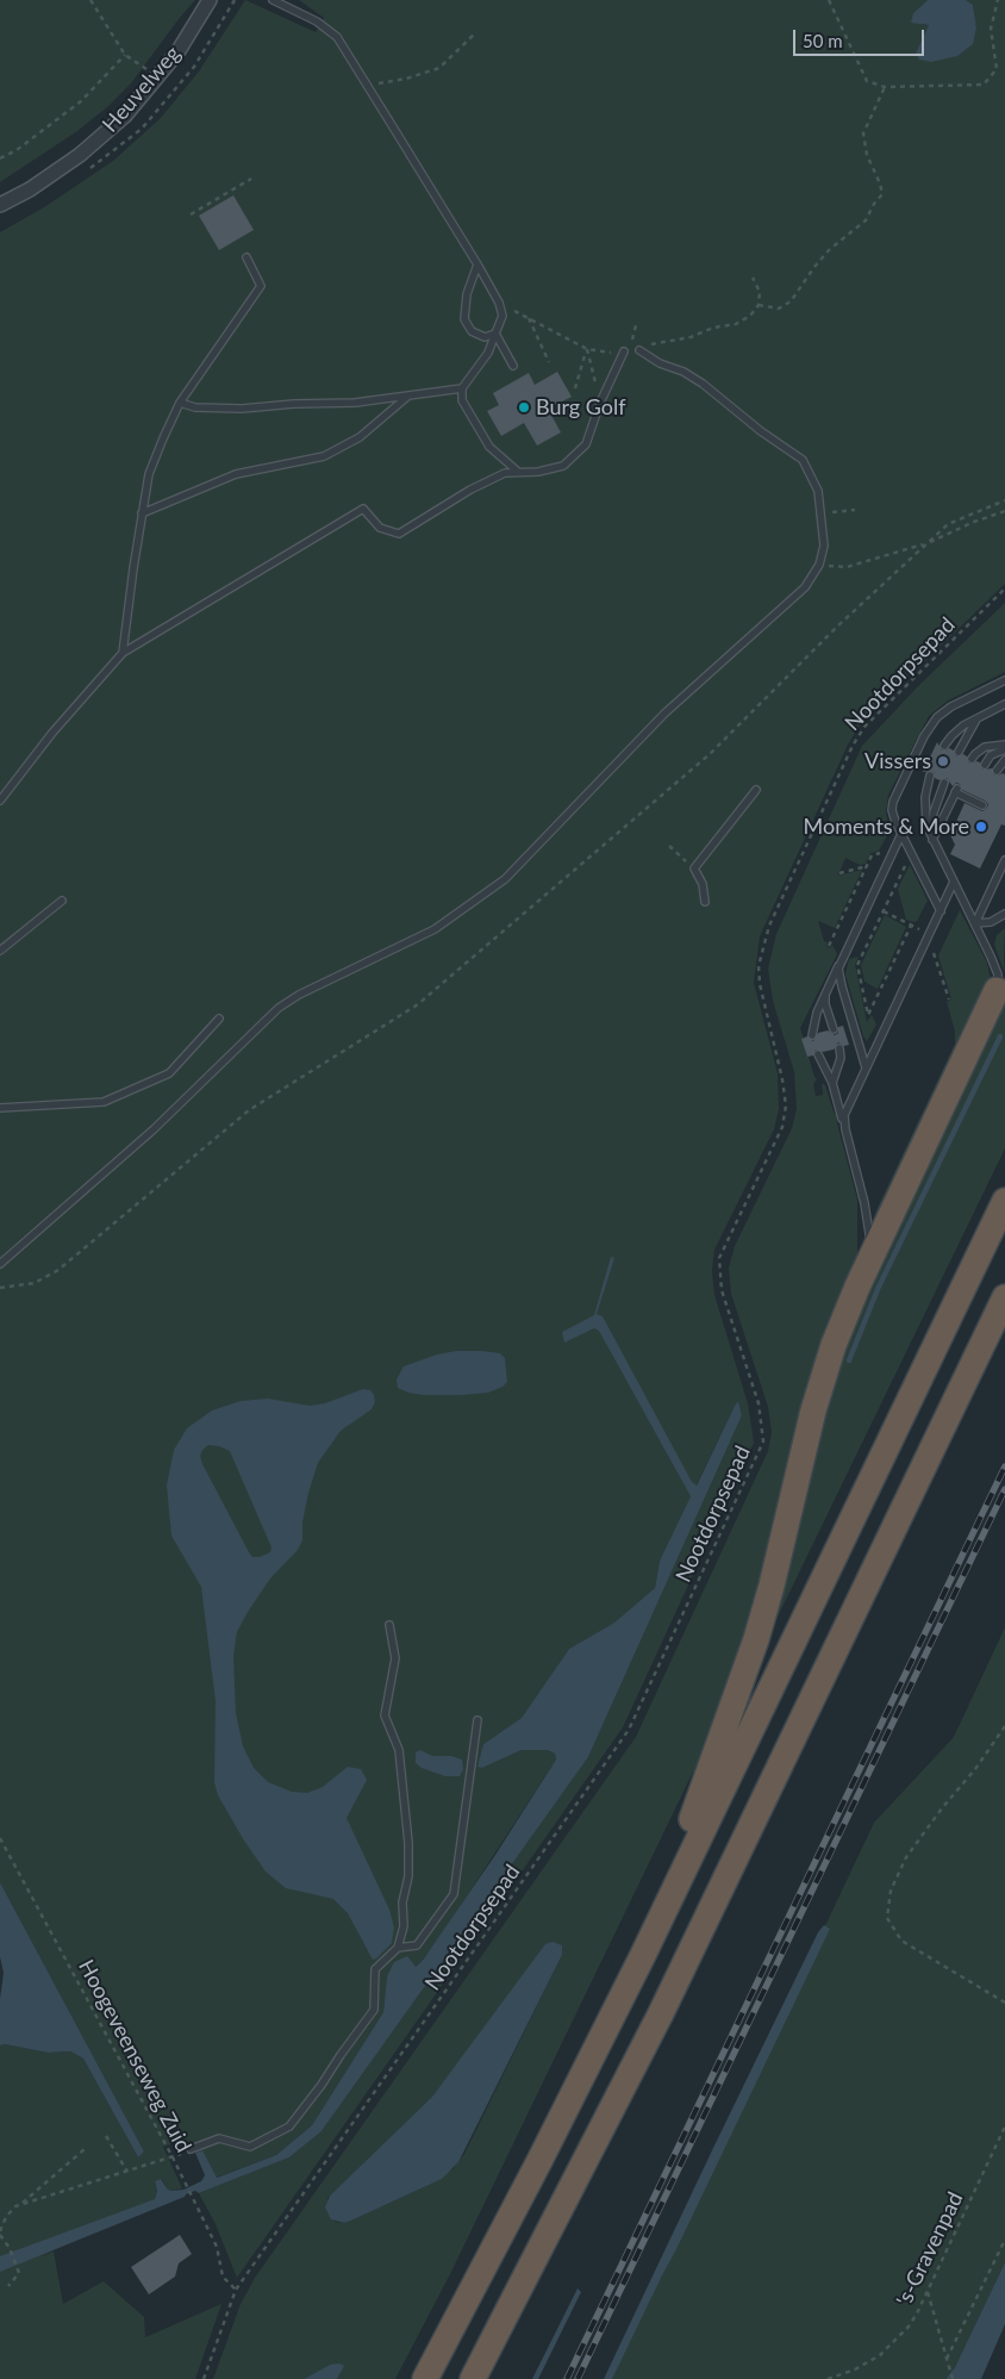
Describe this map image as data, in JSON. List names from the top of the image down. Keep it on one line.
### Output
{"streets":{"street":["Heuvelweg"],"path":["Nootdorpsepad","Hoogeveenseweg Zuid","'s-Gravenpad"]},"crossings":[["Nootdorpsepad","Hoogeveenseweg Zuid"]],"places":["Burg Golf","Vissers","Moments & More"],"scale_bar":"50 m"}
